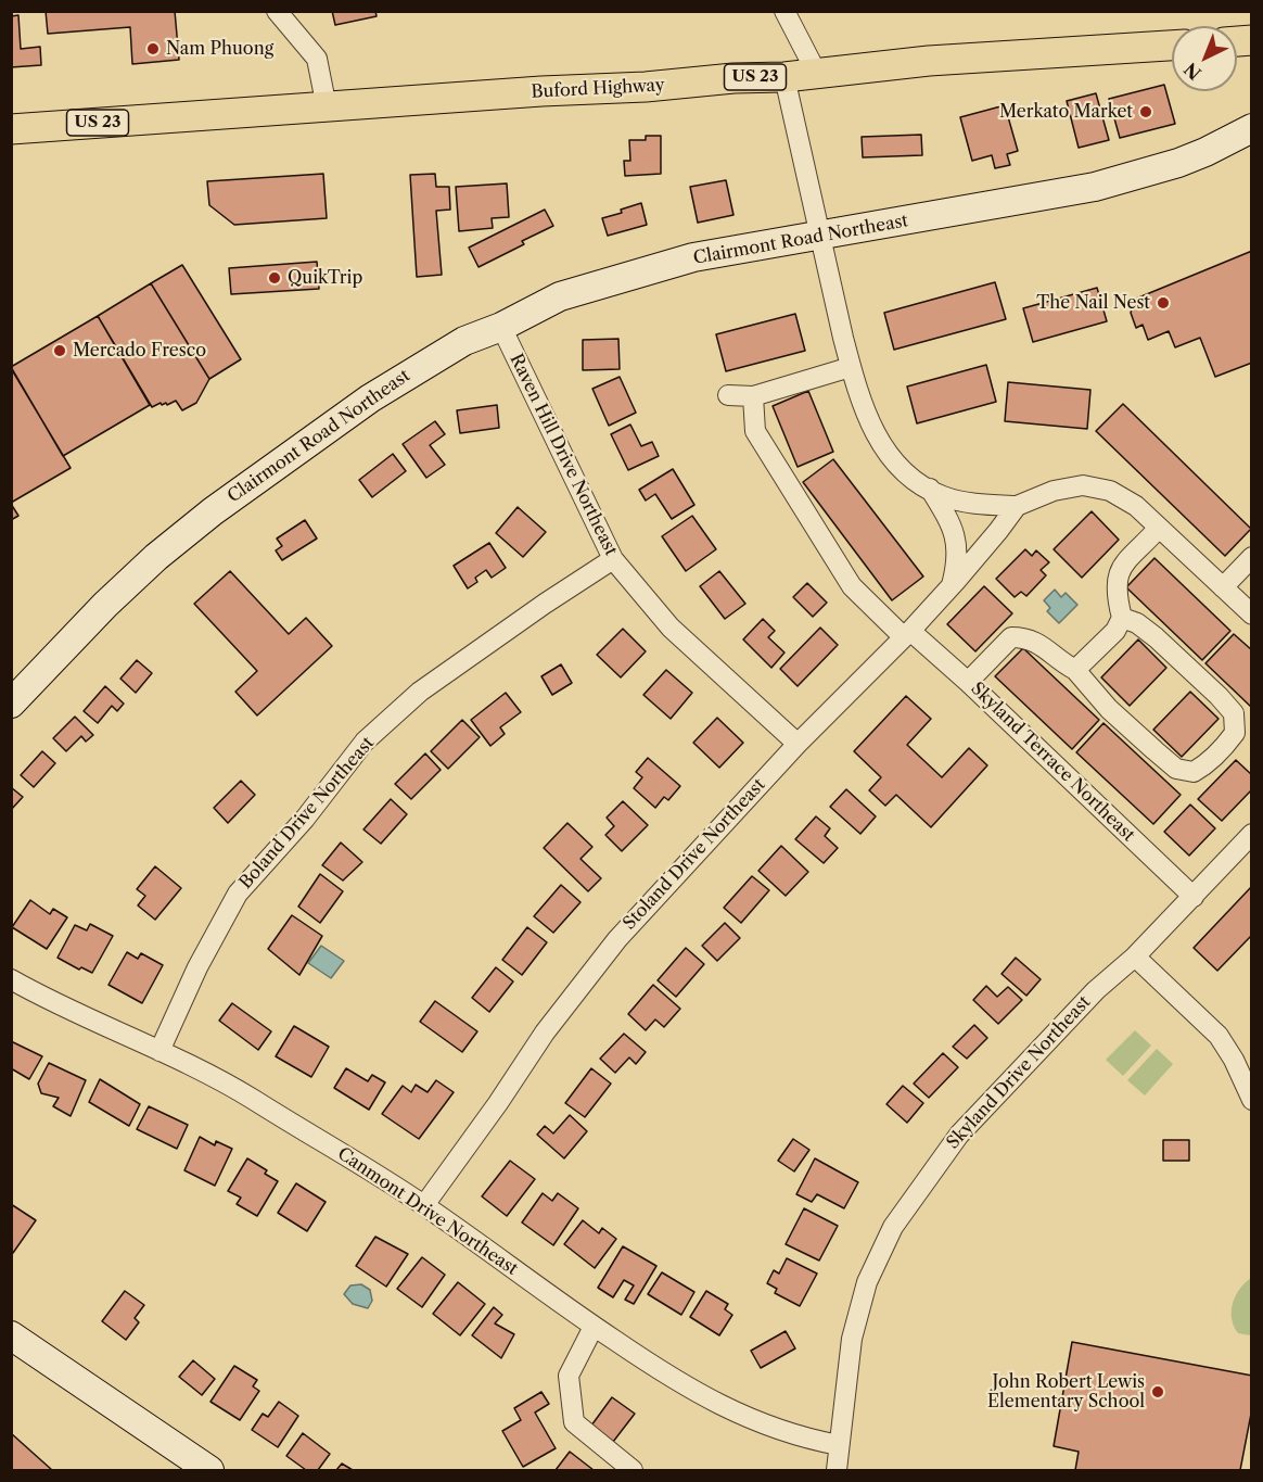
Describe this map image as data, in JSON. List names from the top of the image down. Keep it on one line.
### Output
{"streets":{"main road":["US 23","Buford Highway","Clairmont Road Northeast"],"street":["Raven Hill Drive Northeast","Skyland Terrace Northeast","Boland Drive Northeast","Stoland Drive Northeast","Skyland Drive Northeast","Canmont Drive Northeast"]},"crossings":[["Clairmont Road Northeast","Raven Hill Drive Northeast"],["Raven Hill Drive Northeast","Boland Drive Northeast"],["Raven Hill Drive Northeast","Stoland Drive Northeast"],["Skyland Terrace Northeast","Stoland Drive Northeast"],["Skyland Terrace Northeast","Skyland Drive Northeast"],["Boland Drive Northeast","Canmont Drive Northeast"],["Stoland Drive Northeast","Canmont Drive Northeast"],["Skyland Drive Northeast","Canmont Drive Northeast"]],"places":["Nam Phuong","Merkato Market","QuikTrip","The Nail Nest","Mercado Fresco","John Robert Lewis Elementary School"],"north":"bottom left"}
